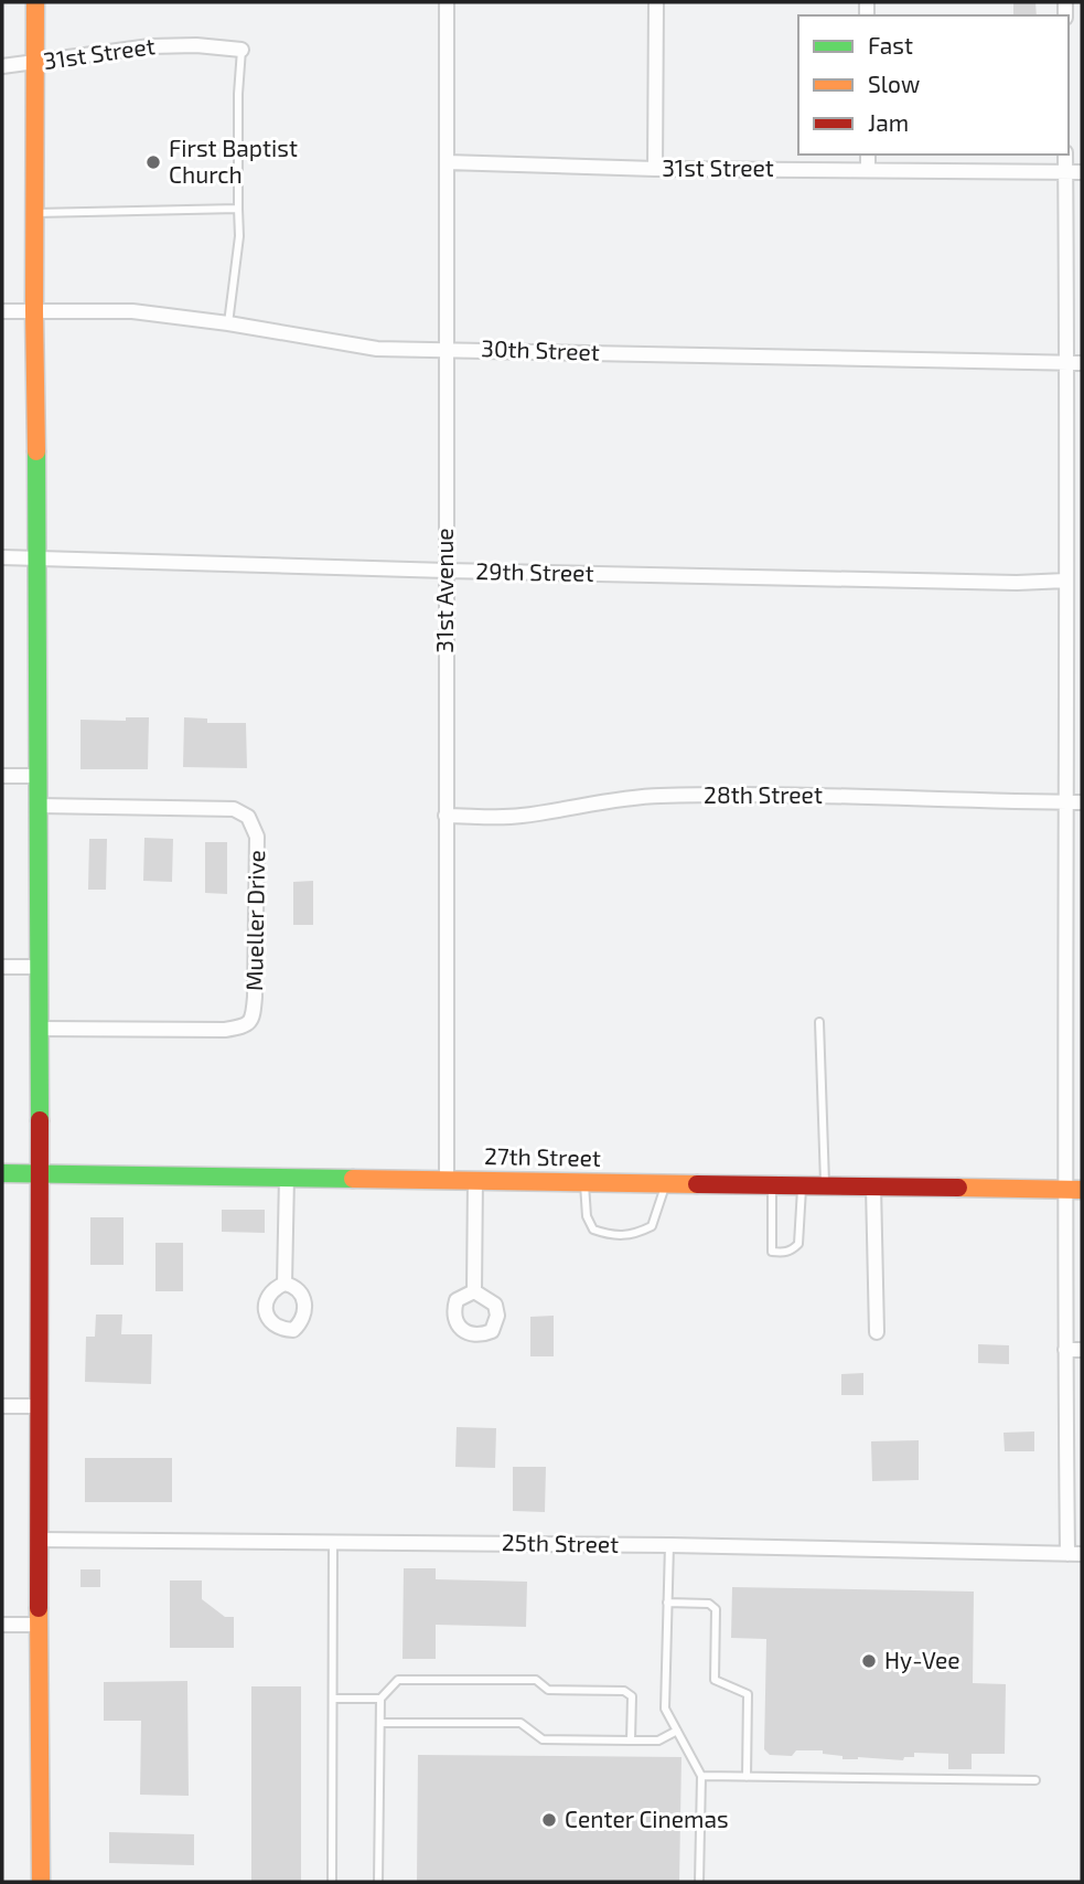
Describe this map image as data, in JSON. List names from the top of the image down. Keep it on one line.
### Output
{"streets":{"main road":["27th Street"],"street":["31st Street","30th Street","29th Street","31st Avenue","28th Street","Mueller Drive","25th Street"]},"crossings":[["31st Street","31st Avenue"],["30th Street","31st Avenue"],["29th Street","31st Avenue"],["31st Avenue","28th Street"],["31st Avenue","27th Street"]],"places":["First Baptist Church","Hy-Vee","Center Cinemas"],"legend":["Fast","Slow","Jam"]}
